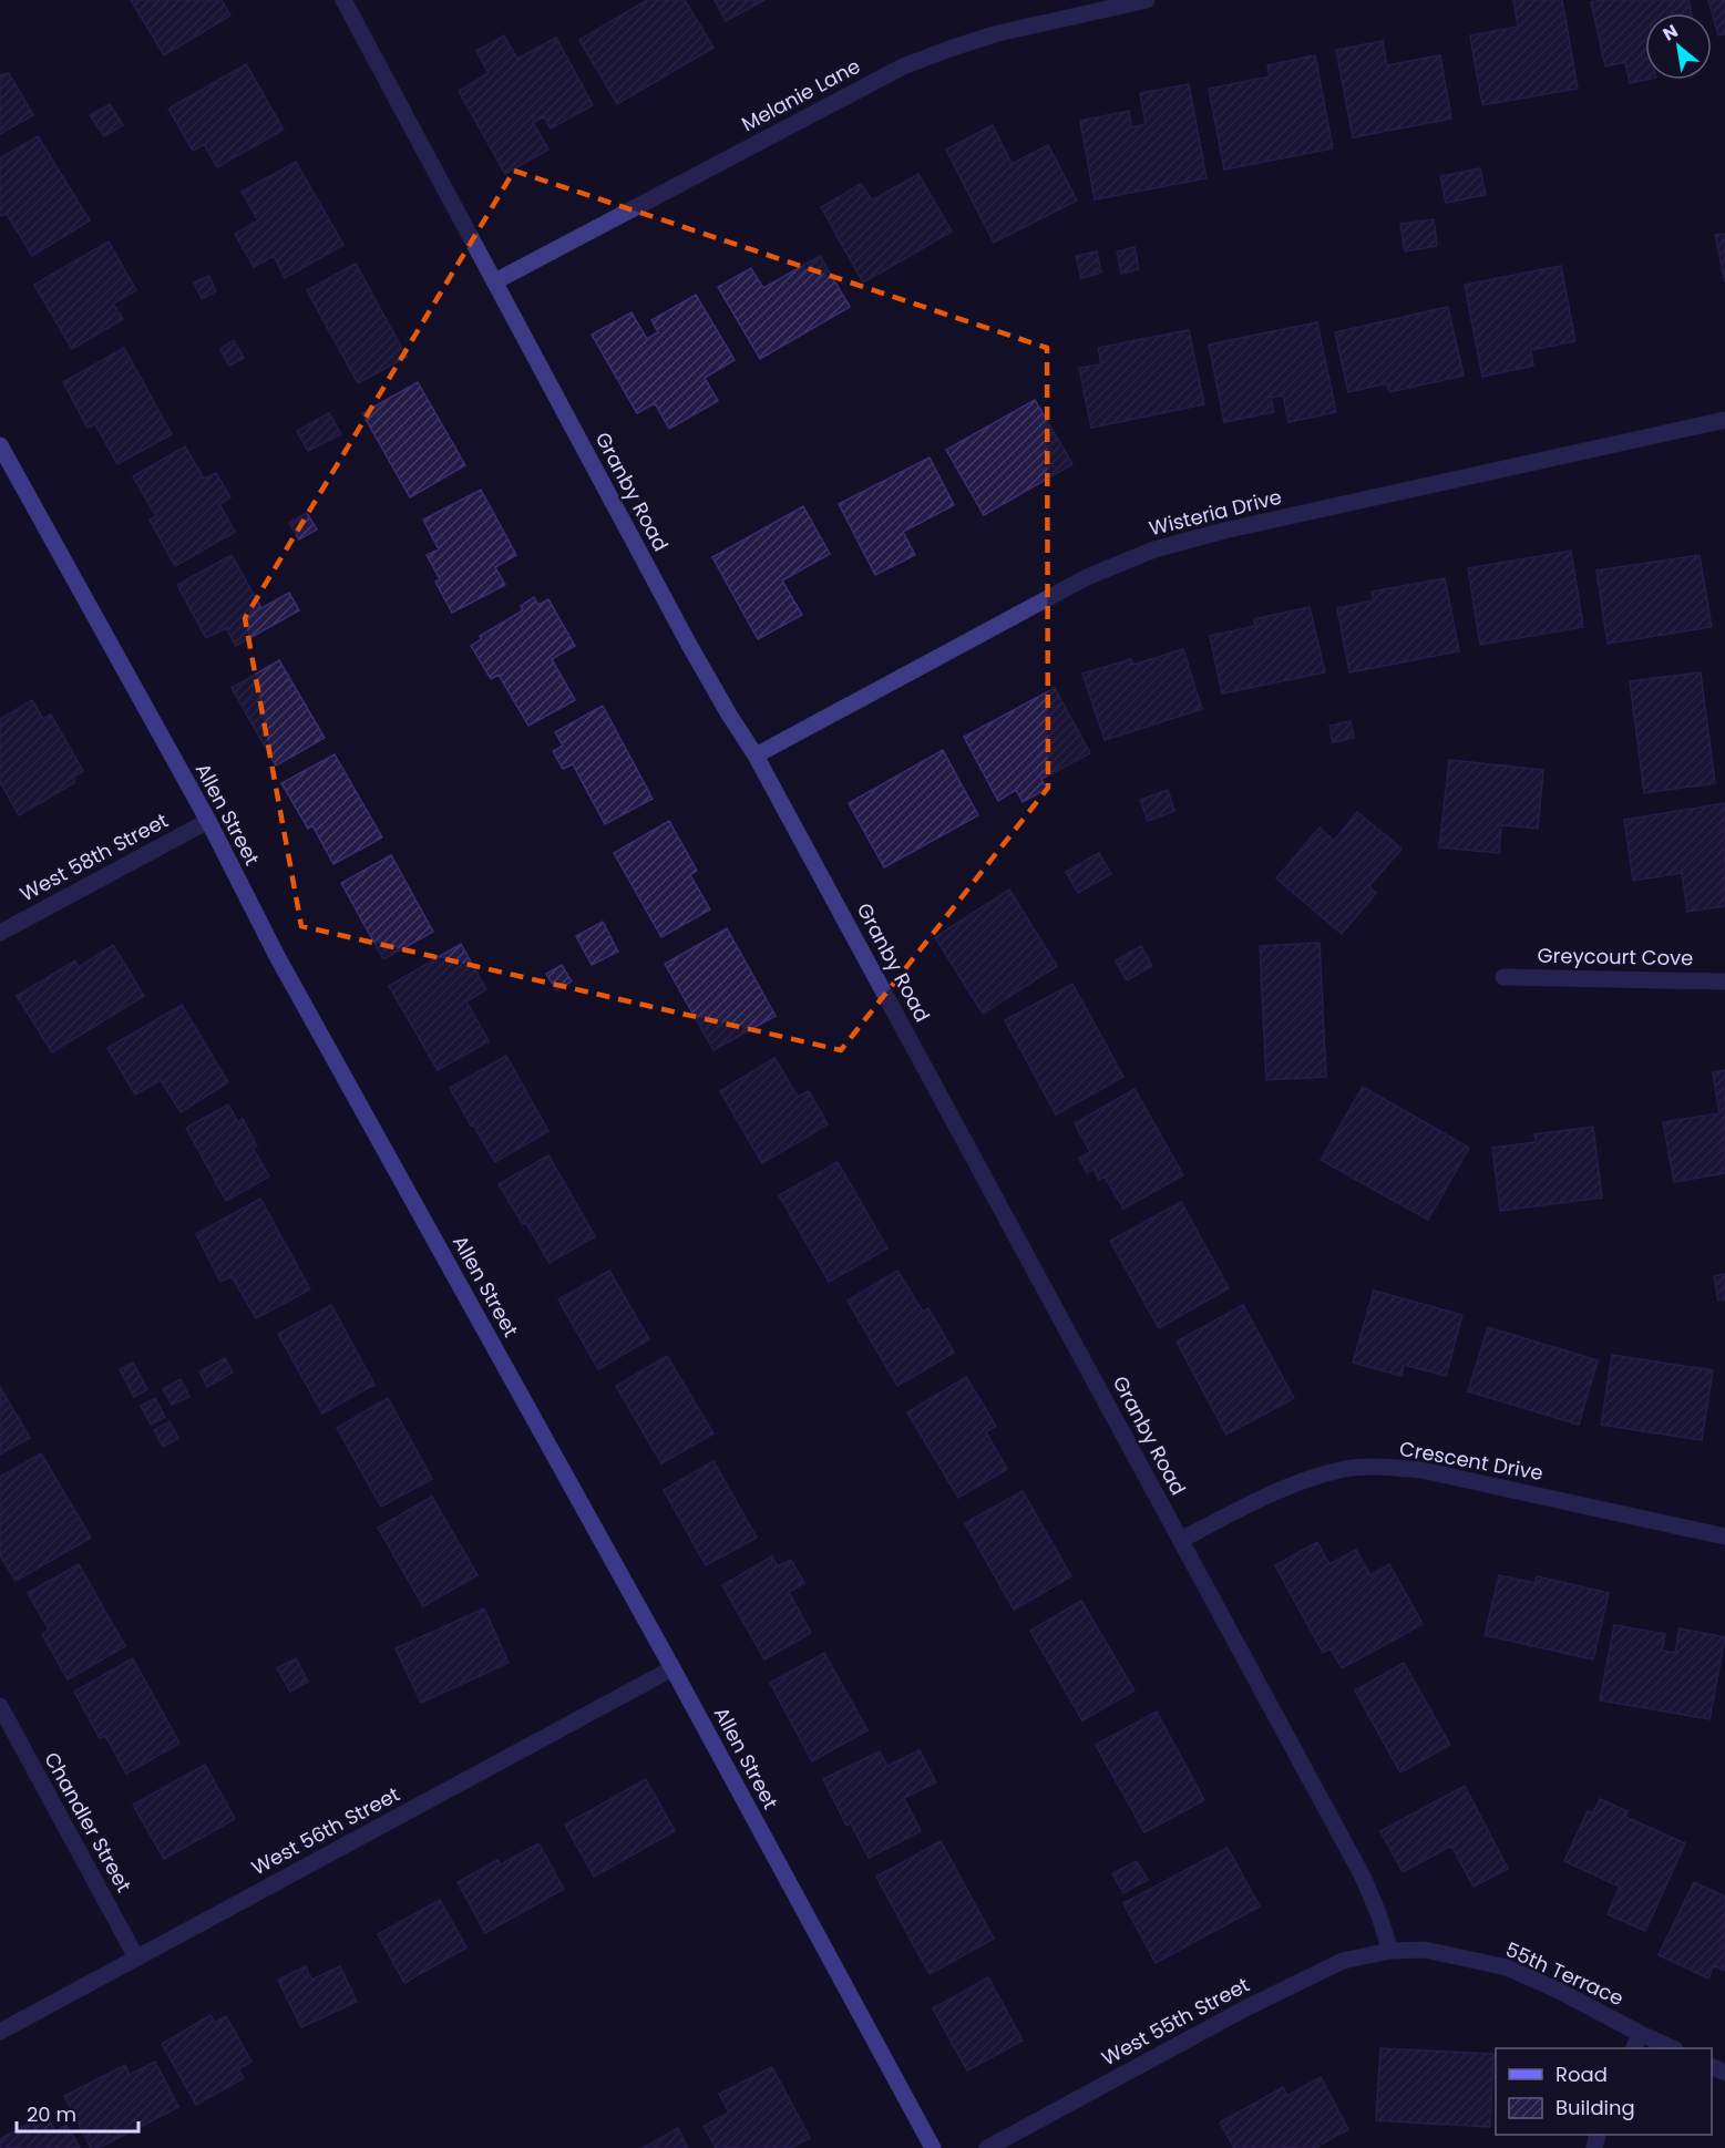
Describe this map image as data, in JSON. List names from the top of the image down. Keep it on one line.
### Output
{"streets":{"street":["Melanie Lane","Granby Road","Wisteria Drive","Allen Street","West 58th Street","Greycourt Cove","Crescent Drive","Chandler Street","West 56th Street","55th Terrace","West 55th Street"]},"crossings":[["Melanie Lane","Granby Road"],["Granby Road","Wisteria Drive"],["Granby Road","Crescent Drive"],["Granby Road","55th Terrace"],["Granby Road","West 55th Street"],["Allen Street","West 58th Street"],["Allen Street","West 56th Street"],["Chandler Street","West 56th Street"],["55th Terrace","West 55th Street"]],"legend":["Road","Building"],"scale_bar":"20 m","north":"top left"}
